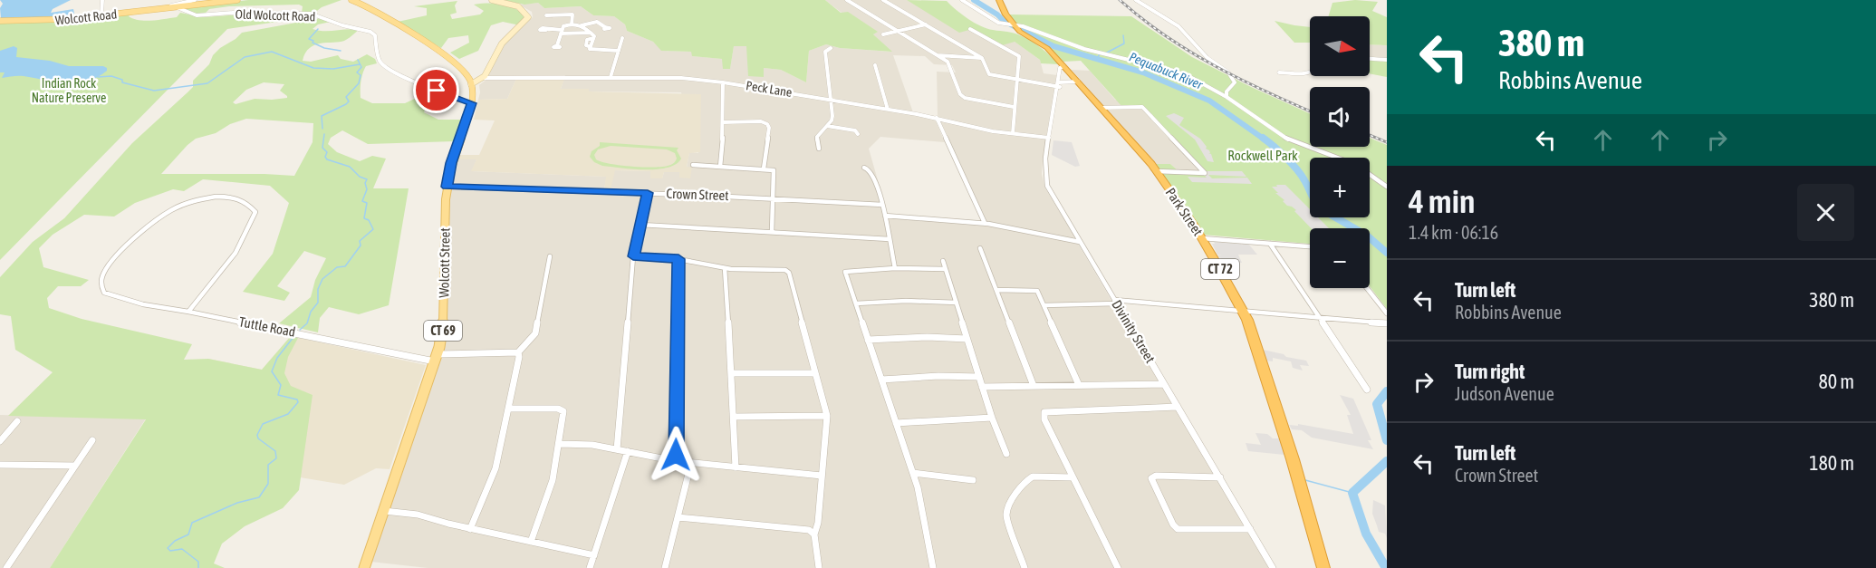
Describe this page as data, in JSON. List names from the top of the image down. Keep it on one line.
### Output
{"streets":{"highway":["Park Street","CT 72"],"main road":["Wolcott Road","Wolcott Street","CT 69"],"street":["Old Wolcott Road","Peck Lane","Crown Street","Tuttle Road","Divinity Street"]},"crossings":[["Old Wolcott Road","Wolcott Road"],["Old Wolcott Road","Wolcott Street"],["Peck Lane","Divinity Street"],["Crown Street","Wolcott Street"],["Park Street","CT 72"],["Park Street","Divinity Street"],["Wolcott Street","Tuttle Road"]],"water":["Pequabuck River"],"parks":["Indian Rock Nature Preserve","Rockwell Park"],"north":"right","page":{"turn":["380 m","Robbins Avenue"],"map_buttons":["+","−"],"heading":["4 min","1.4 km · 06:16"],"list":[{"name":"Turn left","note":"Robbins Avenue","value":"380 m"},{"name":"Turn right","note":"Judson Avenue","value":"80 m"},{"name":"Turn left","note":"Crown Street","value":"180 m"}]}}
